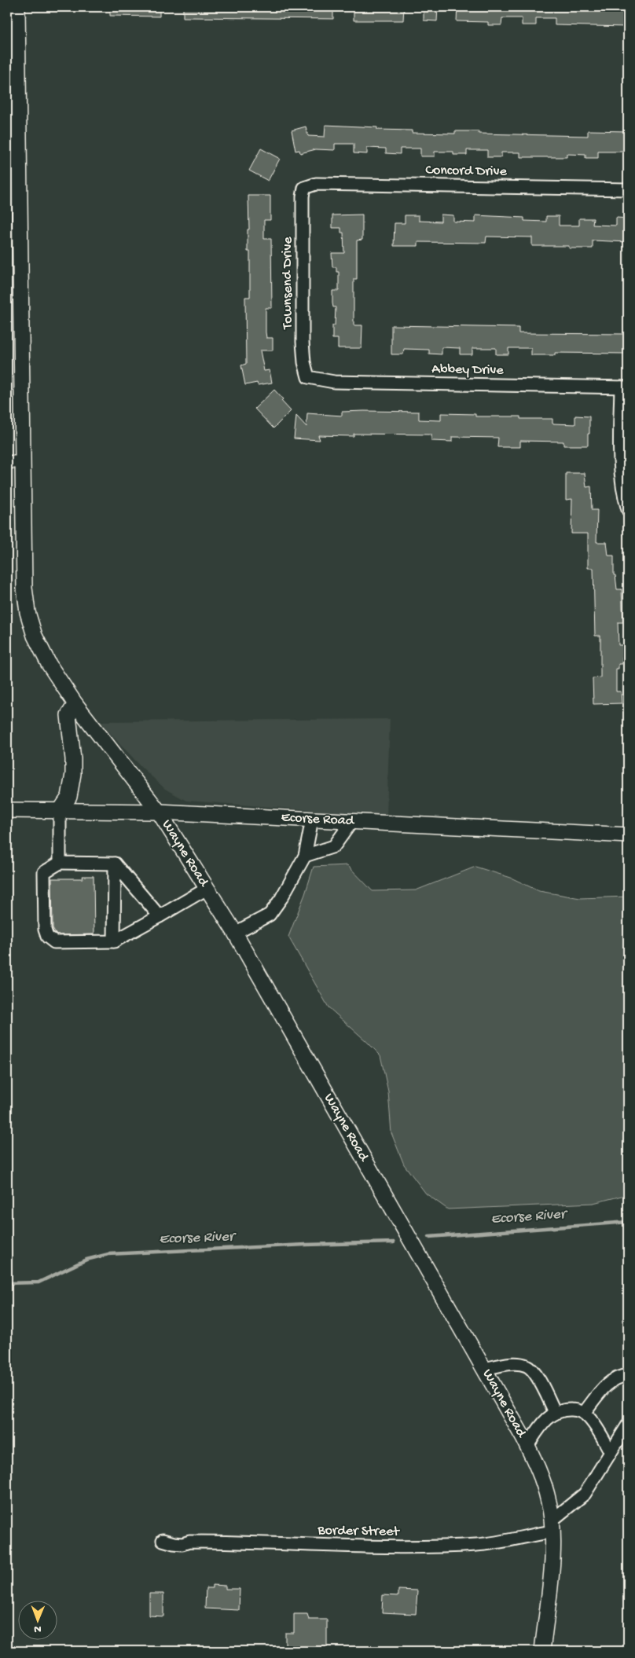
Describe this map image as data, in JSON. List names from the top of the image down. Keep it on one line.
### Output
{"streets":{"main road":["Ecorse Road","Wayne Road"],"street":["Concord Drive","Townsend Drive","Abbey Drive","Border Street"]},"crossings":[["Concord Drive","Townsend Drive"],["Townsend Drive","Abbey Drive"],["Ecorse Road","Wayne Road"],["Wayne Road","Border Street"]],"water":["Ecorse River"],"north":"bottom"}
